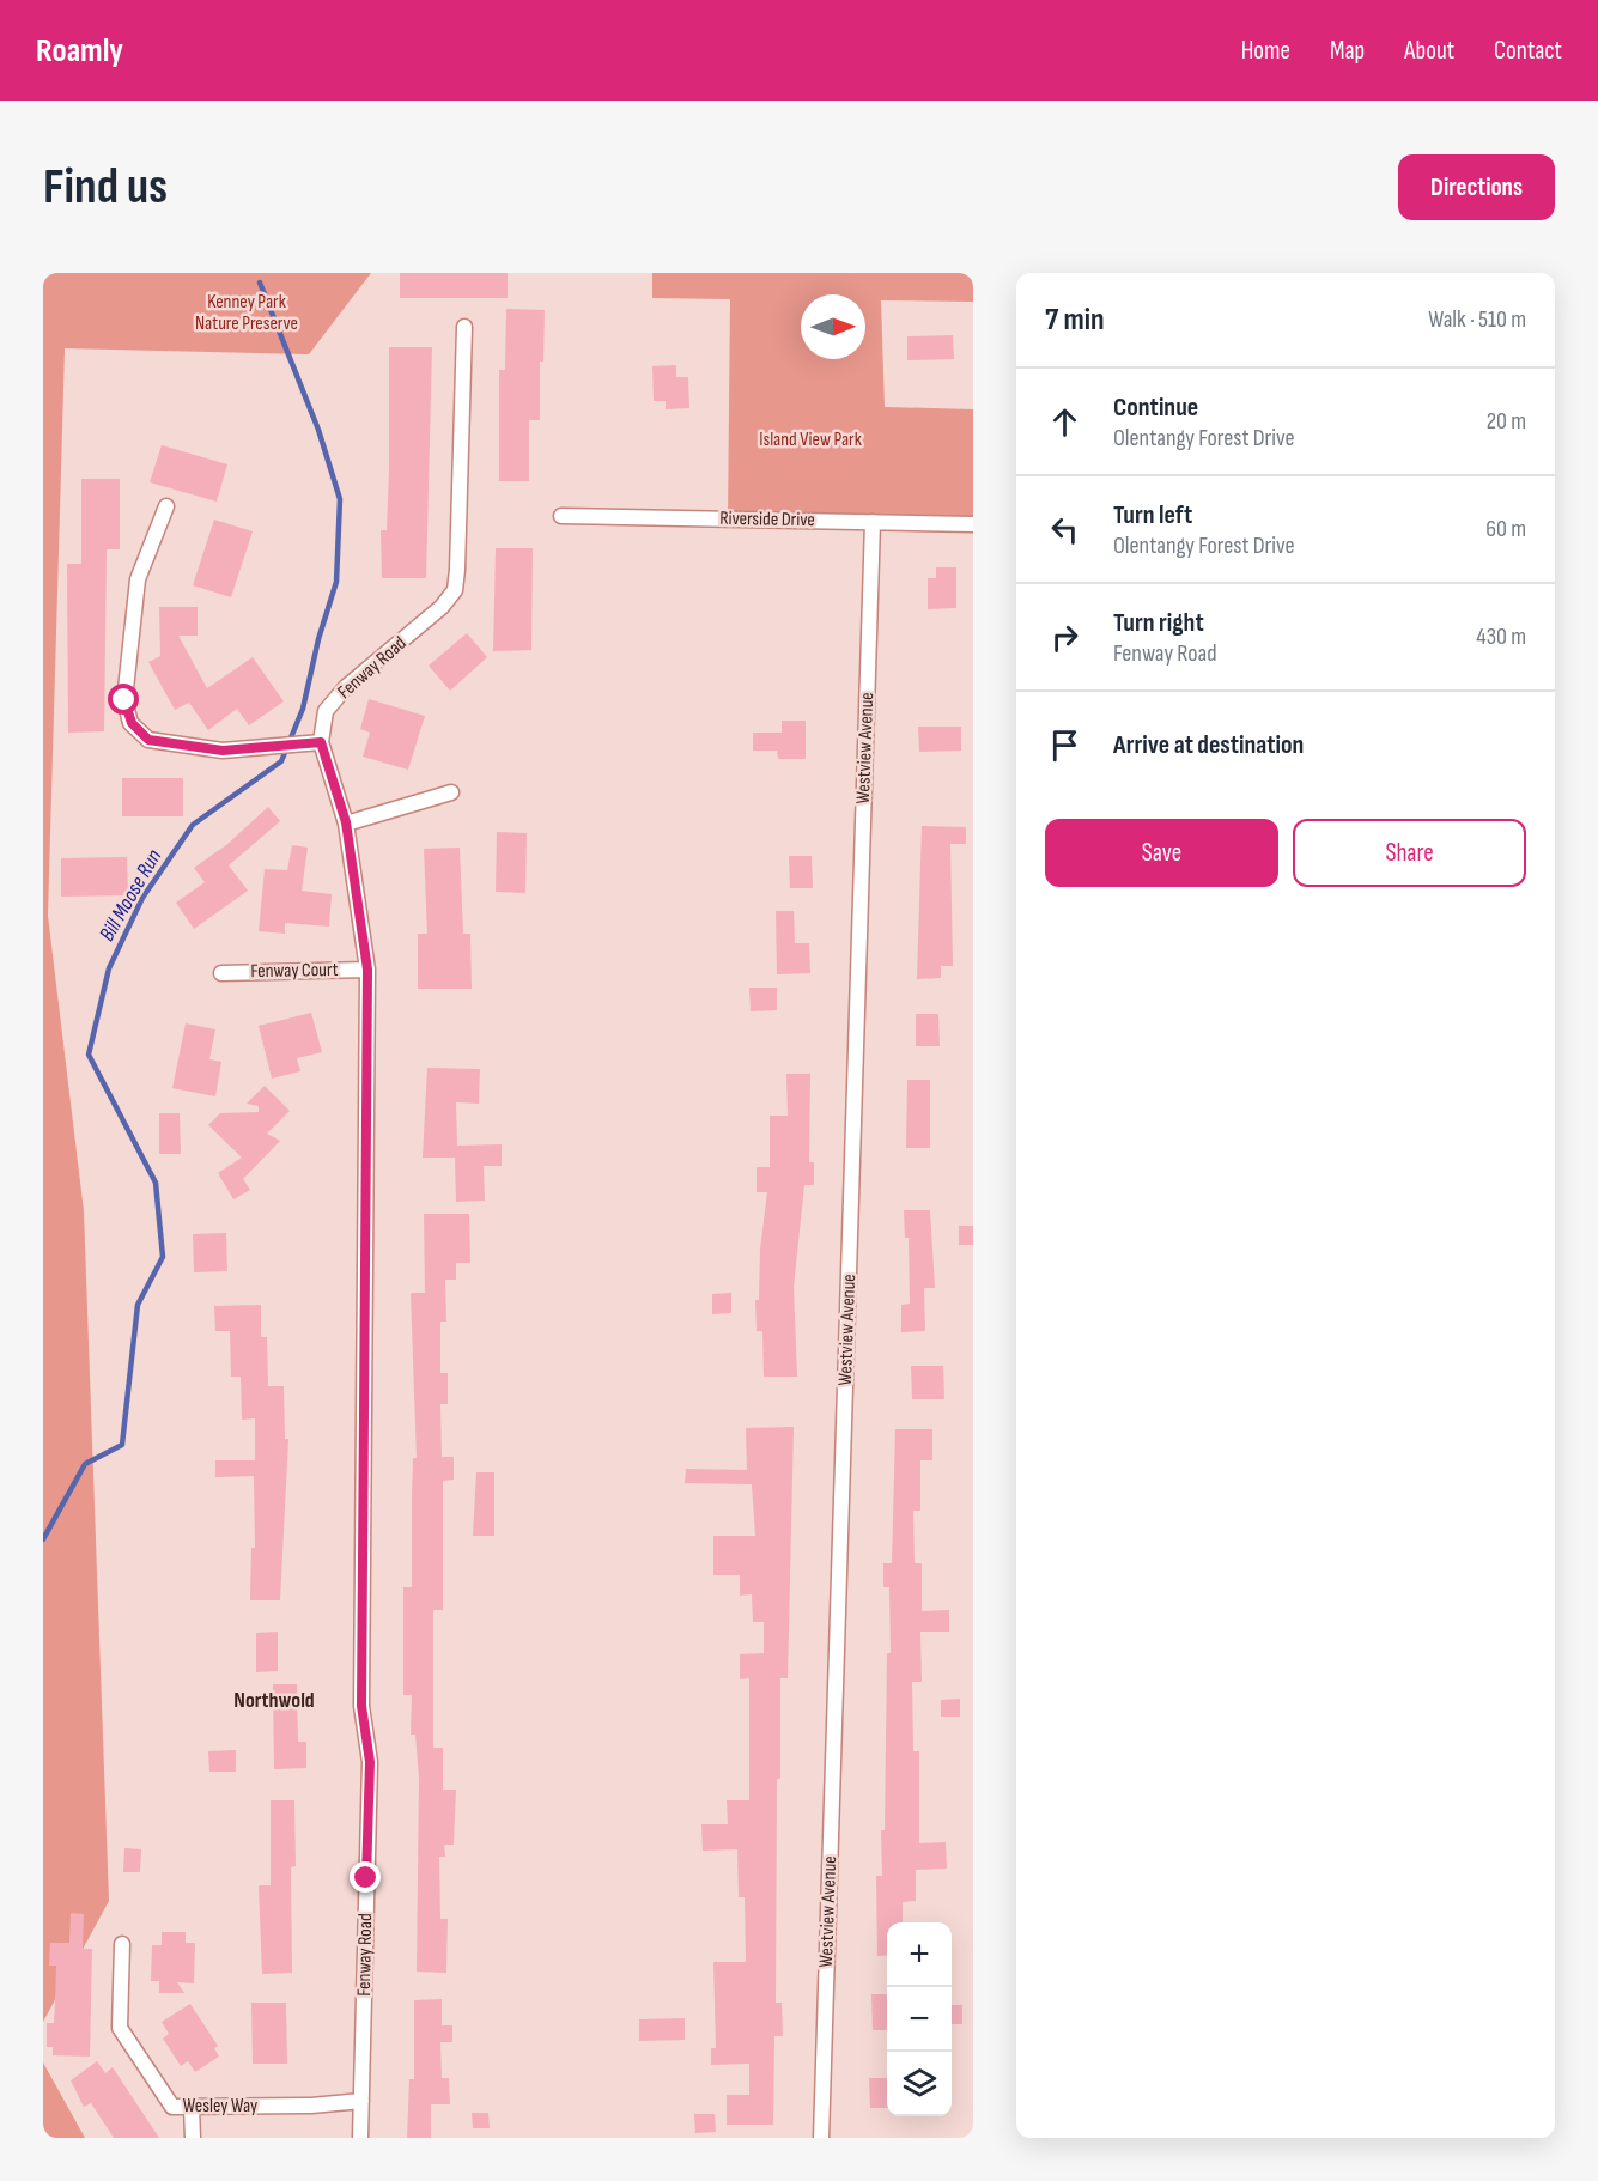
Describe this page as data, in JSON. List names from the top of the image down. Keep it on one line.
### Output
{"streets":{"street":["Riverside Drive","Fenway Road","Westview Avenue","Fenway Court","Wesley Way"]},"crossings":[["Riverside Drive","Westview Avenue"],["Fenway Road","Fenway Court"],["Fenway Road","Wesley Way"]],"districts":["Northwold"],"water":["Bill Moose Run"],"parks":["Kenney Park Nature Preserve","Island View Park"],"north":"right","page":{"header":"Roamly","nav":["Home","Map","About","Contact"],"buttons":["Directions",["Save","Share"]],"title":"Find us","heading":["7 min","Walk · 510 m"],"list":[["Continue","Olentangy Forest Drive","20 m"],["Turn left","Olentangy Forest Drive","60 m"],["Turn right","Fenway Road","430 m"],"Arrive at destination"],"map_buttons":["+","−"]}}
